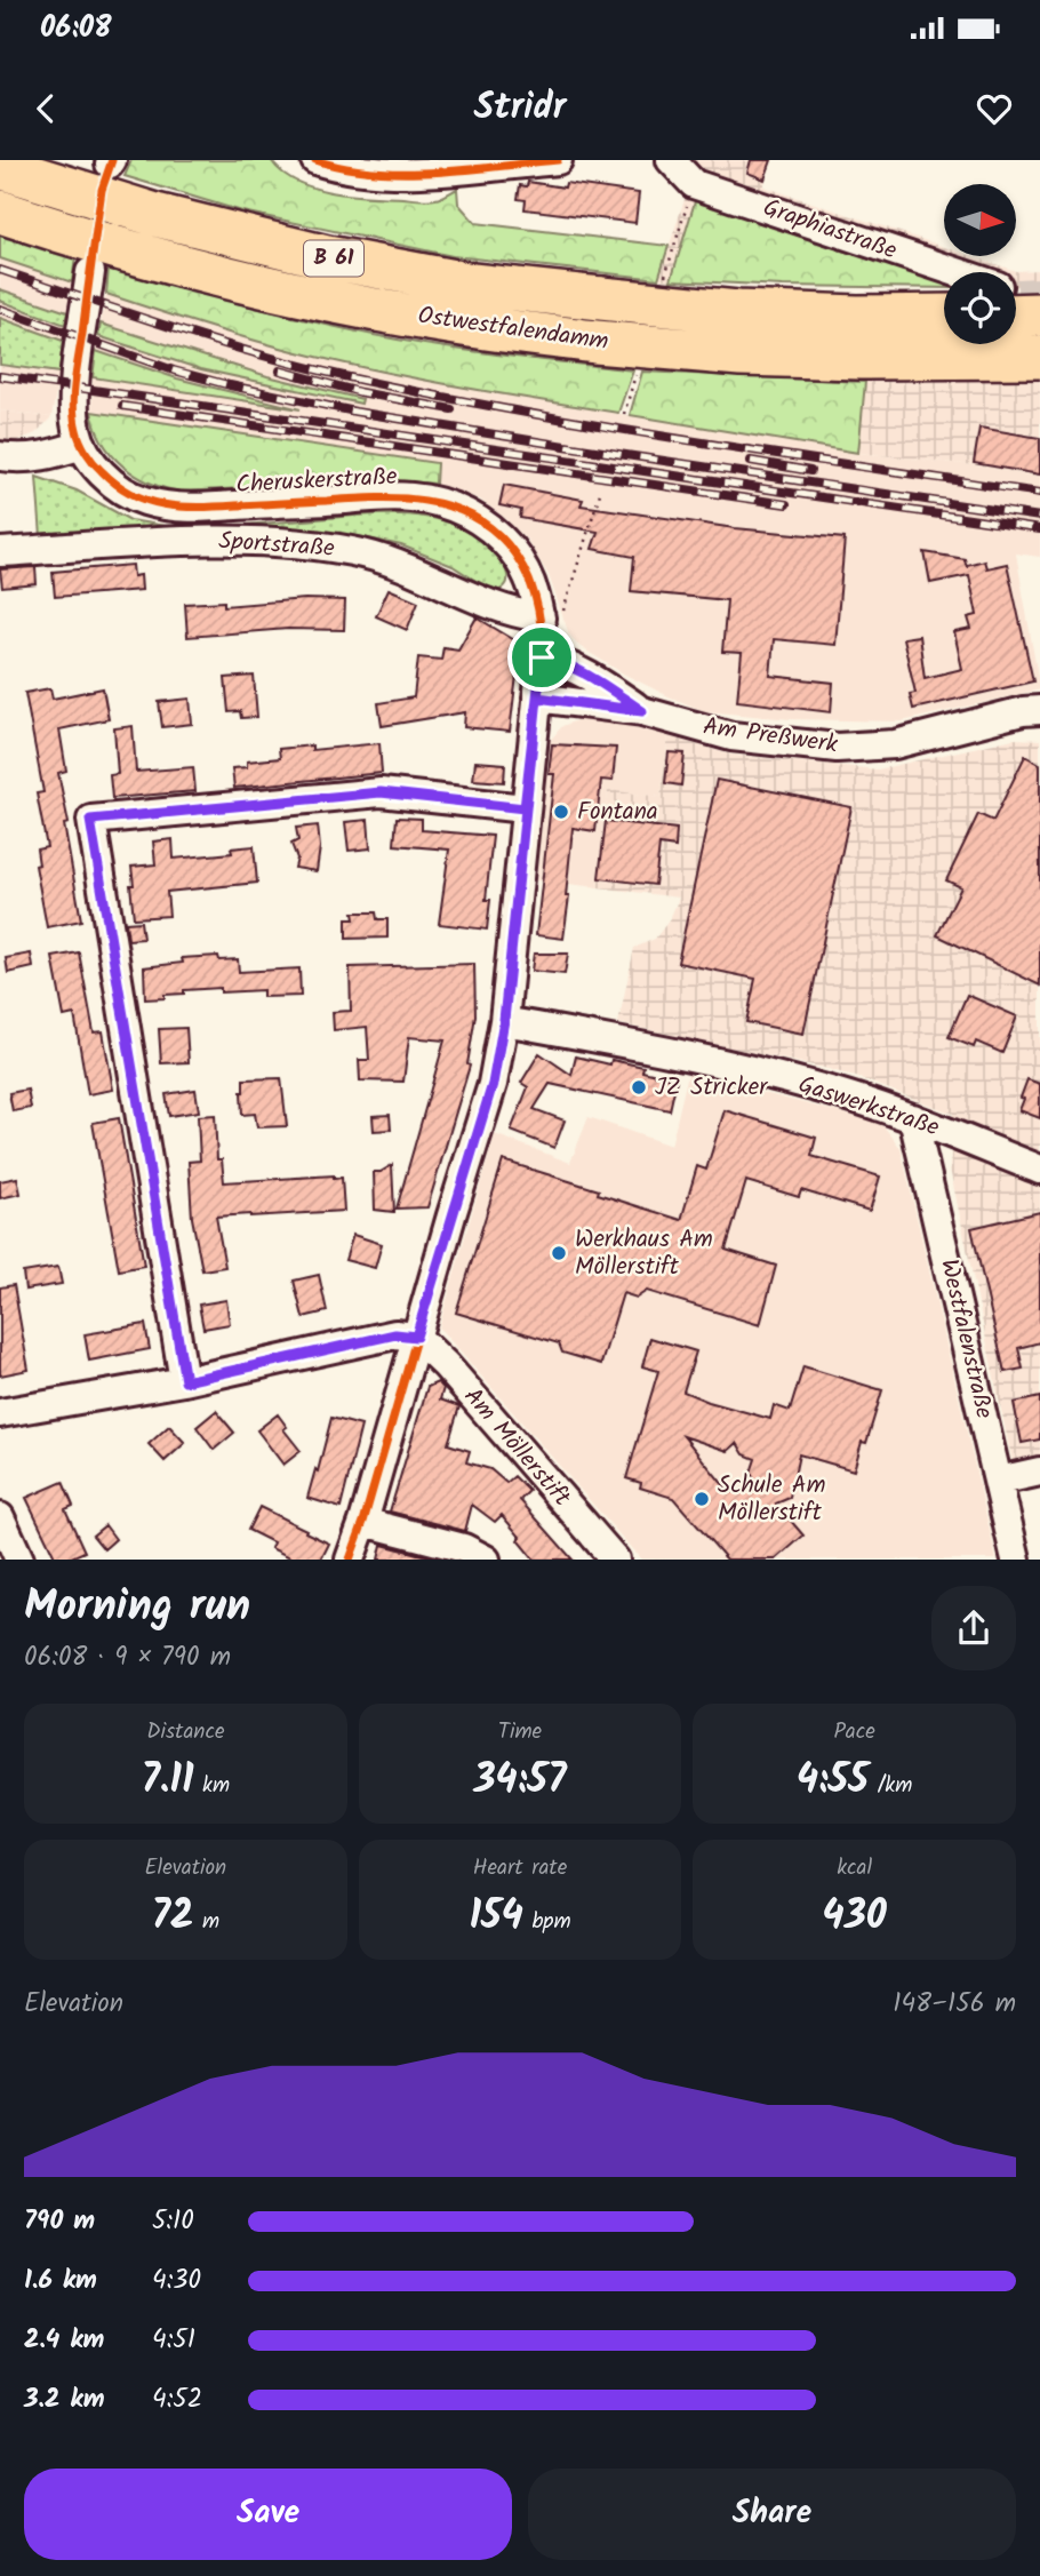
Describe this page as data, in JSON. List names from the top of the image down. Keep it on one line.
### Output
{"streets":{"highway":["B 61","Ostwestfalendamm"],"street":["Graphiastraße","Cheruskerstraße","Sportstraße","Am Preßwerk","Gaswerkstraße","Westfalenstraße","Am Möllerstift"]},"crossings":[["Cheruskerstraße","Sportstraße"],["Cheruskerstraße","Am Preßwerk"],["Cheruskerstraße","Gaswerkstraße"],["Cheruskerstraße","Am Möllerstift"],["Sportstraße","Am Preßwerk"],["Gaswerkstraße","Westfalenstraße"]],"places":["Fontana","JZ Stricker","Werkhaus Am Möllerstift","Schule Am Möllerstift"],"north":"right","page":{"status":"06:08","header":"Stridr","heading":["Morning run","06:08 · 9 × 790 m"],"stats":[["Distance","7.11 km"],["Time","34:57"],["Pace","4:55 /km"],["Elevation","72 m"],["Heart rate","154 bpm"],["kcal","430"]],"chart":["Elevation","148–156 m"],"list":[{"name":"790 m","note":"5:10"},{"name":"1.6 km","note":"4:30"},{"name":"2.4 km","note":"4:51"},{"name":"3.2 km","note":"4:52"}],"buttons":["Save","Share"]}}
